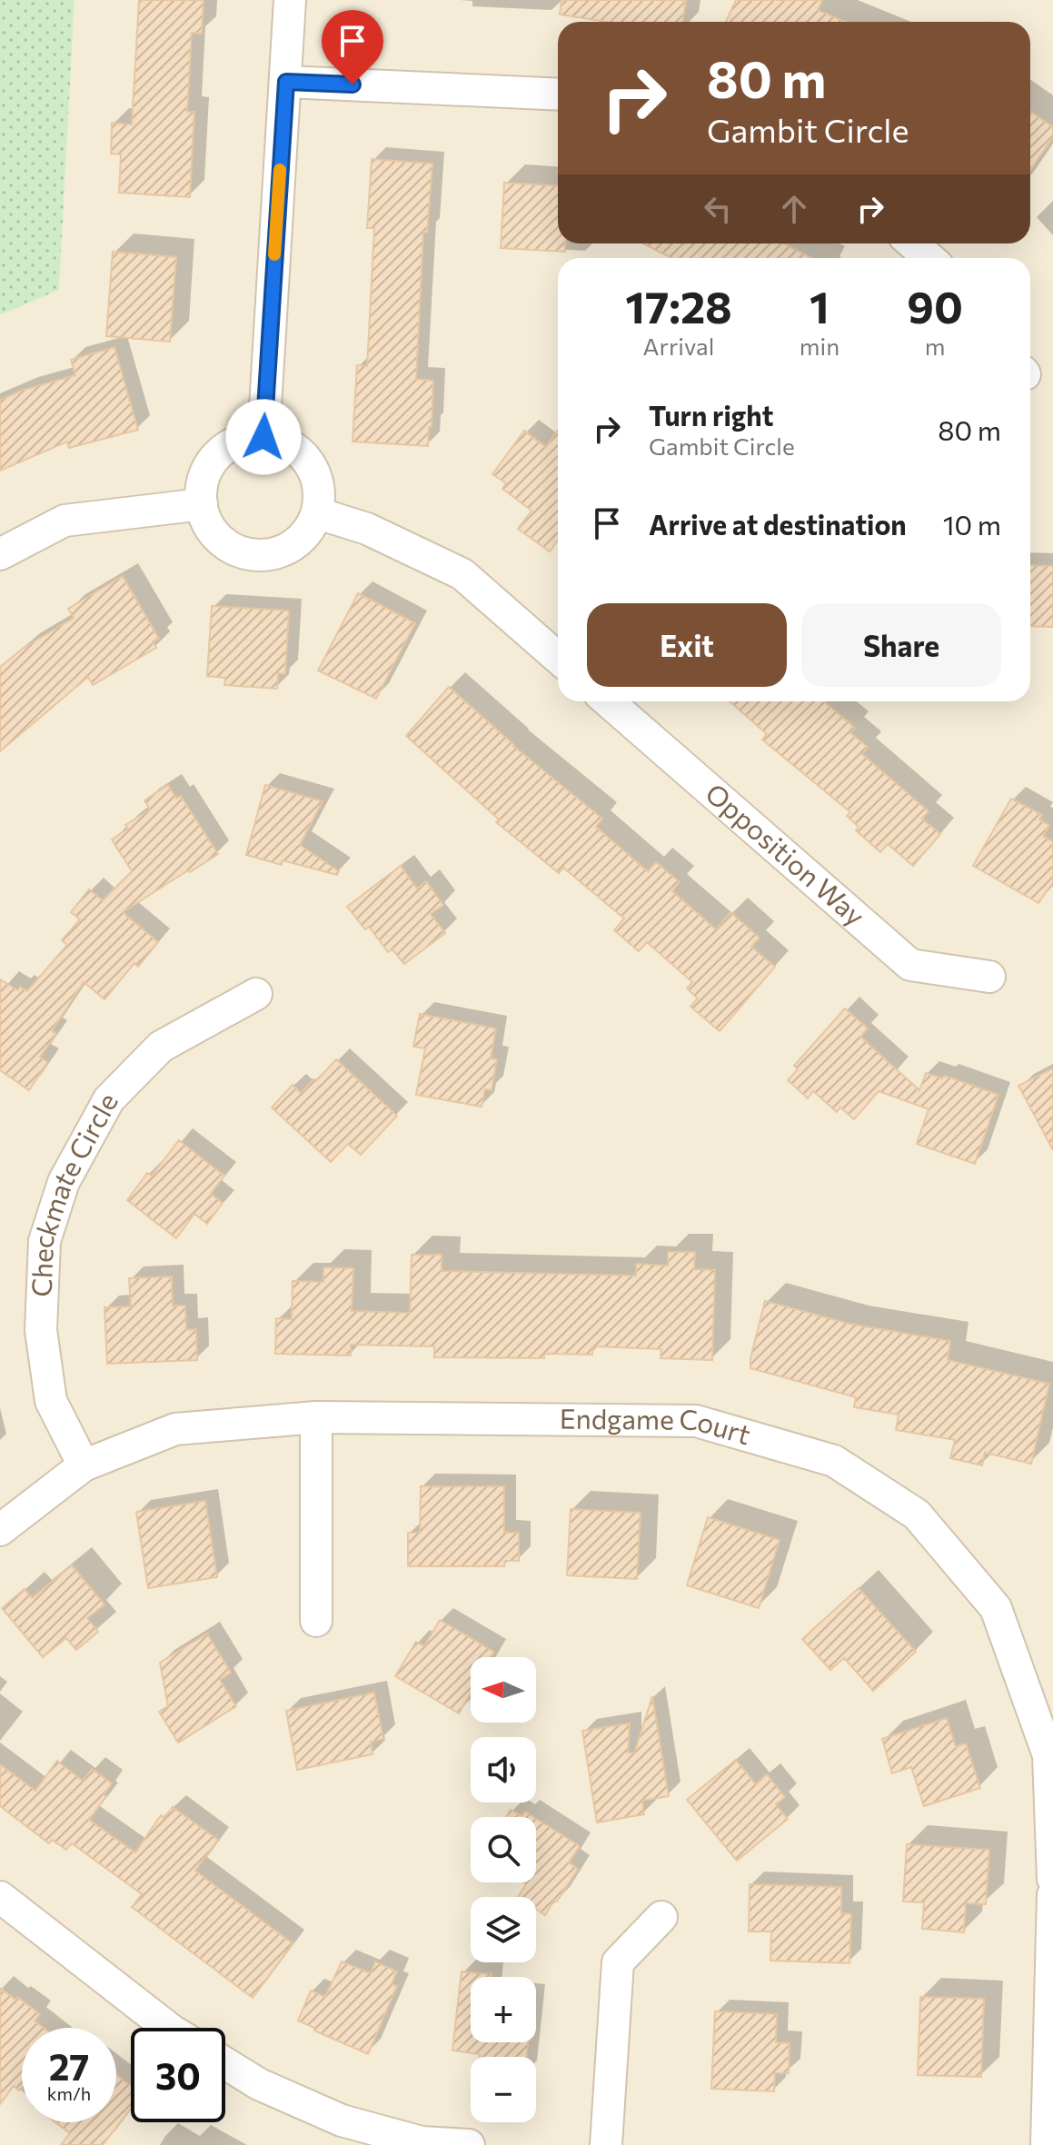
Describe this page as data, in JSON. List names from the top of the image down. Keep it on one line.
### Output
{"streets":{"street":["Opposition Way","Checkmate Circle","Endgame Court"]},"crossings":[["Checkmate Circle","Endgame Court"]],"north":"left","page":{"turn":["80 m","Gambit Circle"],"eta":["17:28","Arrival","1","min","90","m"],"list":[{"name":"Turn right","note":"Gambit Circle","value":"80 m"},{"name":"Arrive at destination","value":"10 m"}],"buttons":["Exit","Share"],"map_buttons":["+","−"],"speed":"27 km/h","limit":"30"}}
